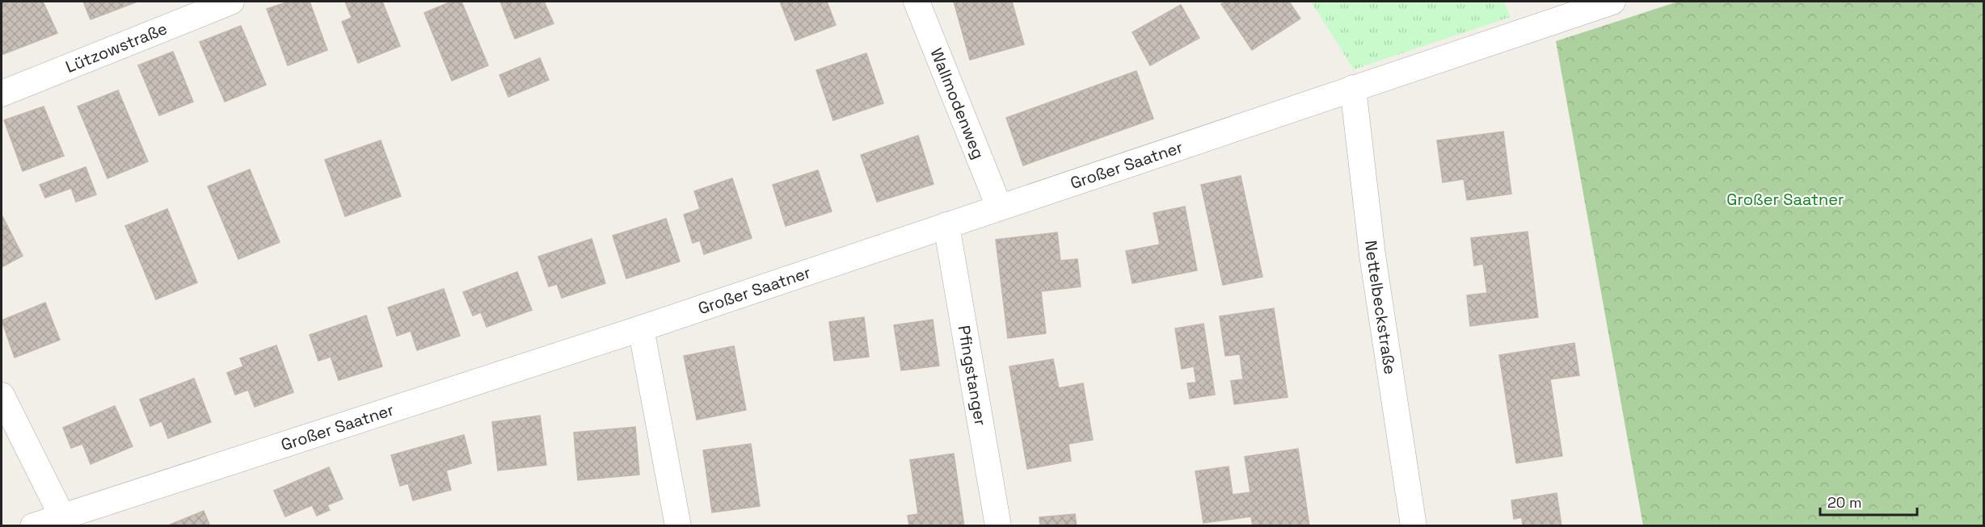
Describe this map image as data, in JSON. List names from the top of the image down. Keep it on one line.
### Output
{"streets":{"street":["Lützowstraße","Wallmodenweg","Großer Saatner","Nettelbeckstraße","Pfingstanger"]},"crossings":[["Wallmodenweg","Großer Saatner"],["Großer Saatner","Nettelbeckstraße"],["Großer Saatner","Pfingstanger"]],"parks":["Großer Saatner"],"scale_bar":"20 m"}
